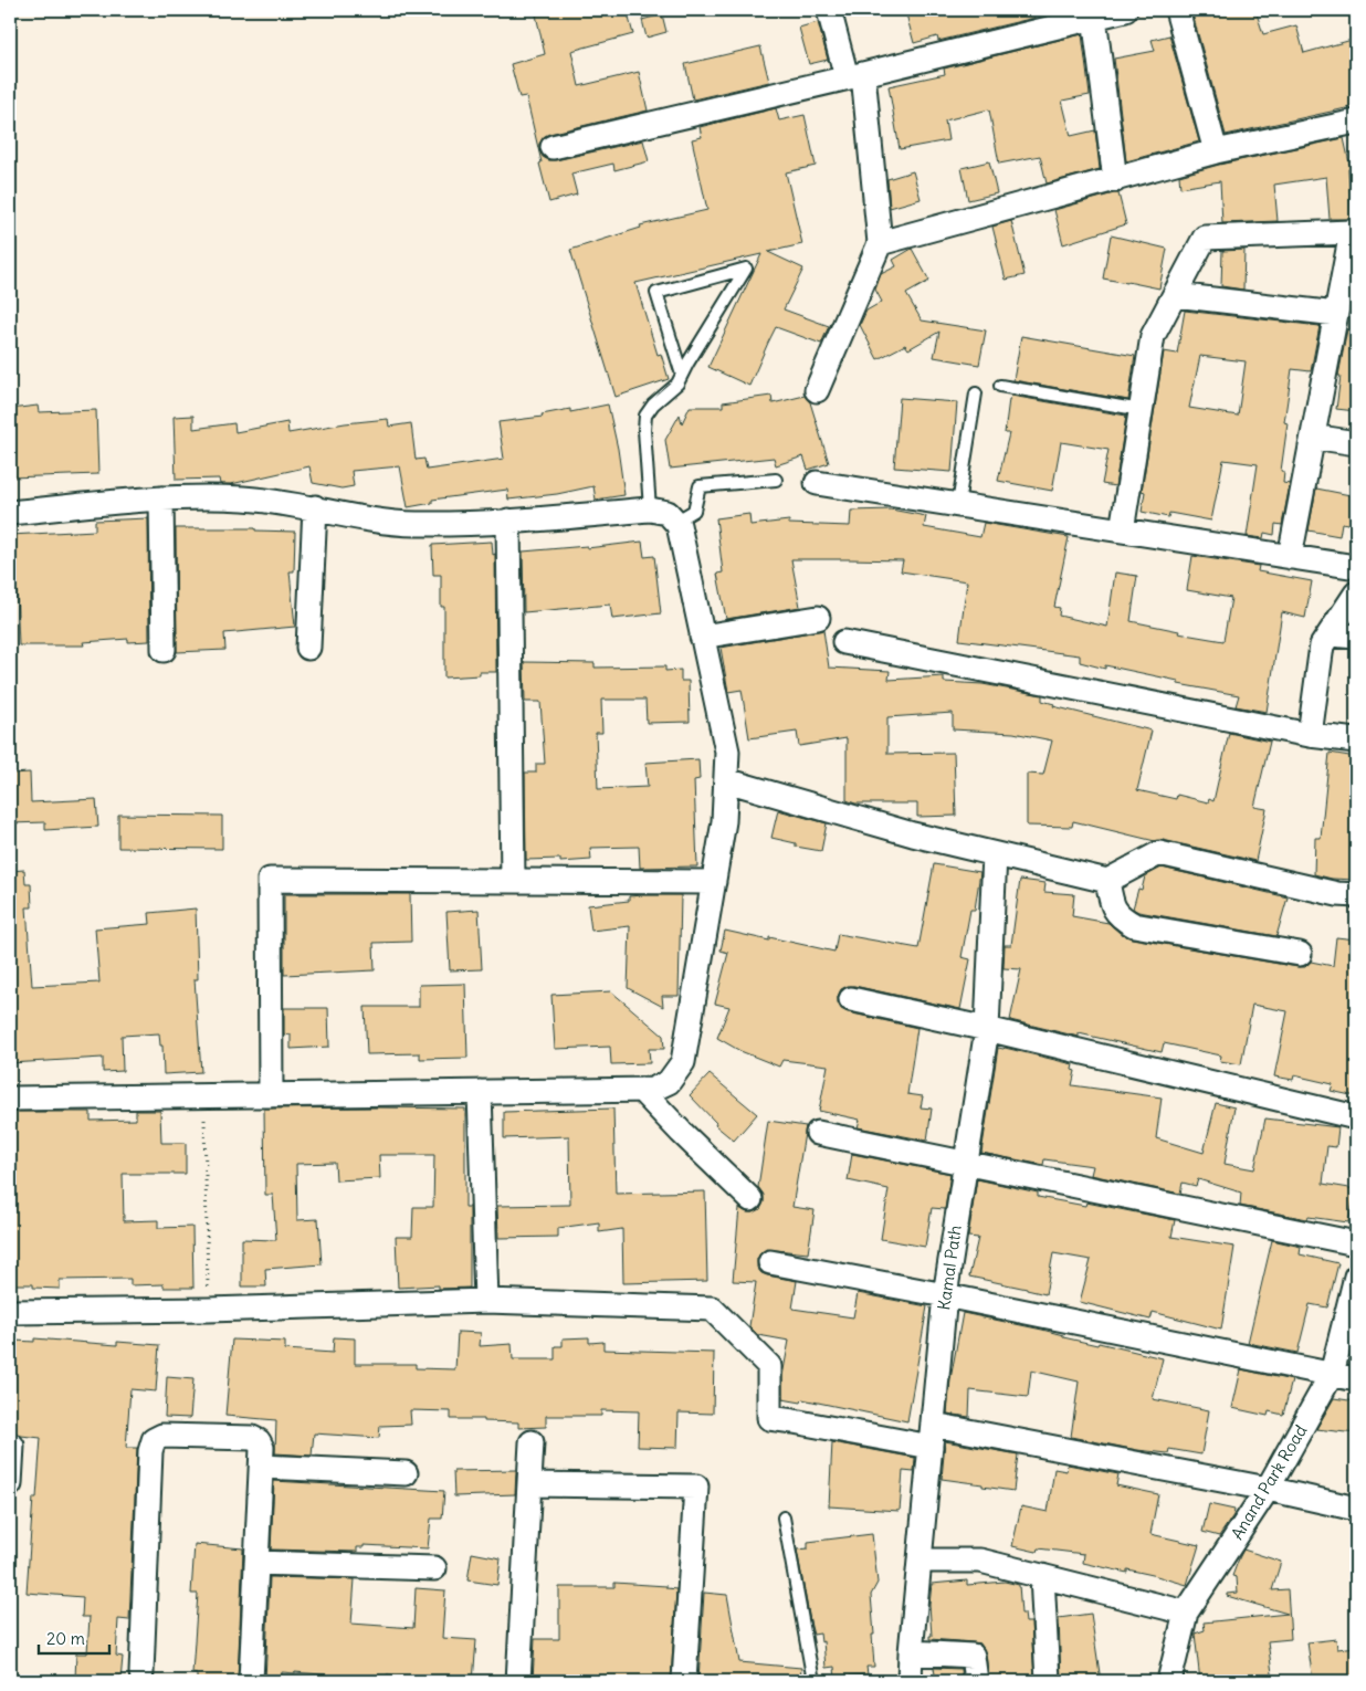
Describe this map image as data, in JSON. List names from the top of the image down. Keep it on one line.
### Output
{"streets":{"street":["Kamal Path","Anand Park Road"]},"scale_bar":"20 m"}
